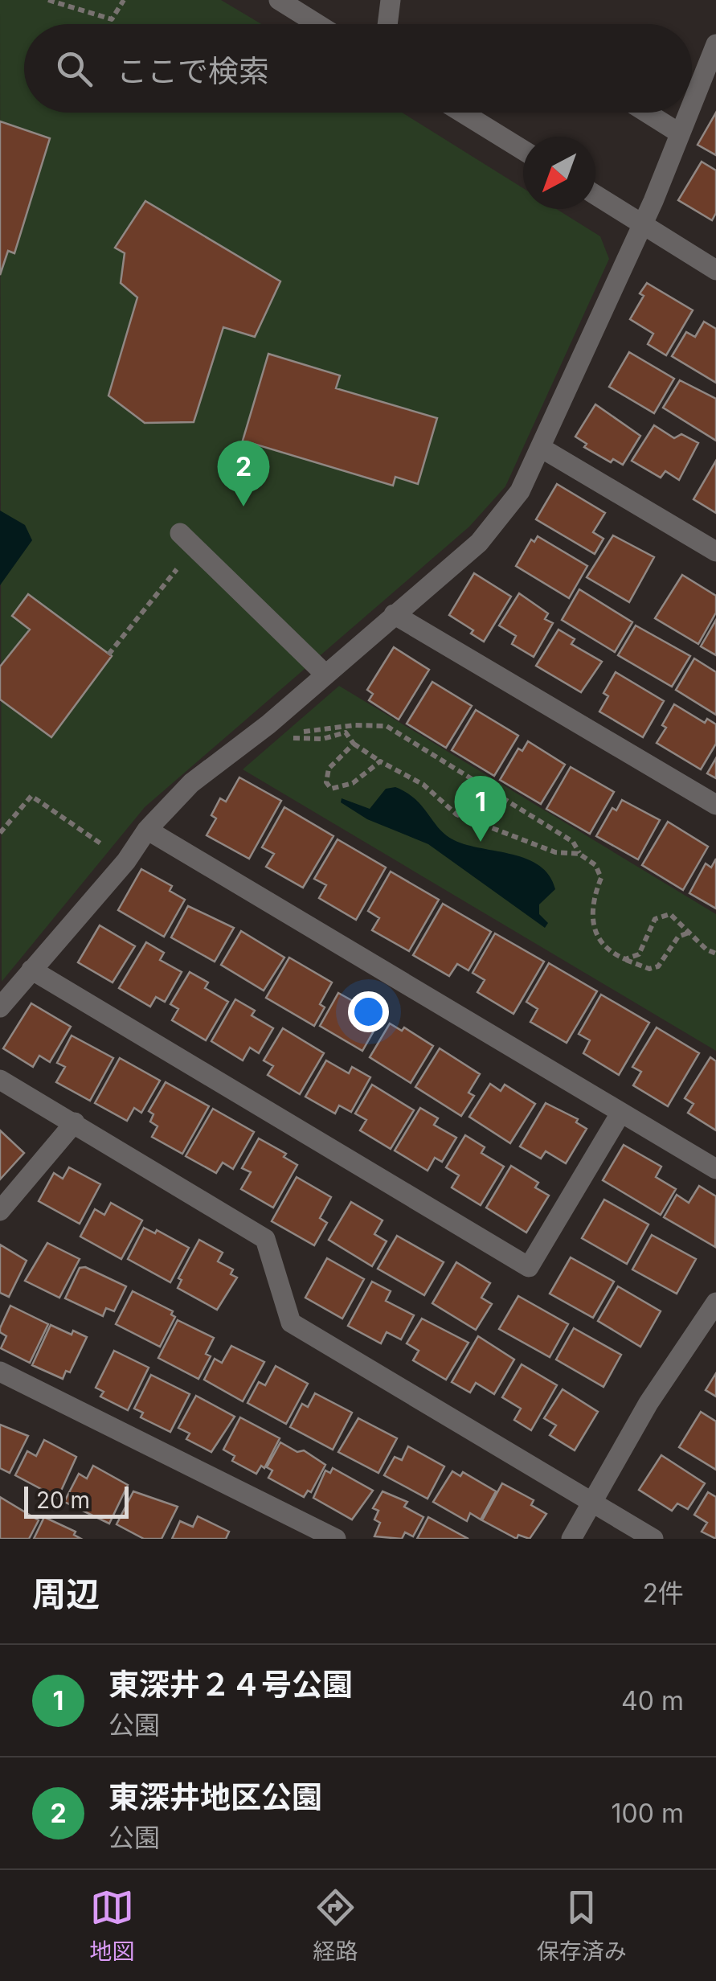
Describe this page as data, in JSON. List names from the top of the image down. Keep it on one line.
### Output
{"scale_bar":"20 m","north":"bottom left","page":{"search":"ここで検索","pins":["2","1"],"scale":"20 m","heading":["周辺","2件"],"list":[{"mark":"1","name":"東深井２４号公園","note":"公園","value":"40 m"},{"mark":"2","name":"東深井地区公園","note":"公園","value":"100 m"}],"nav":["地図","経路","保存済み"]}}
